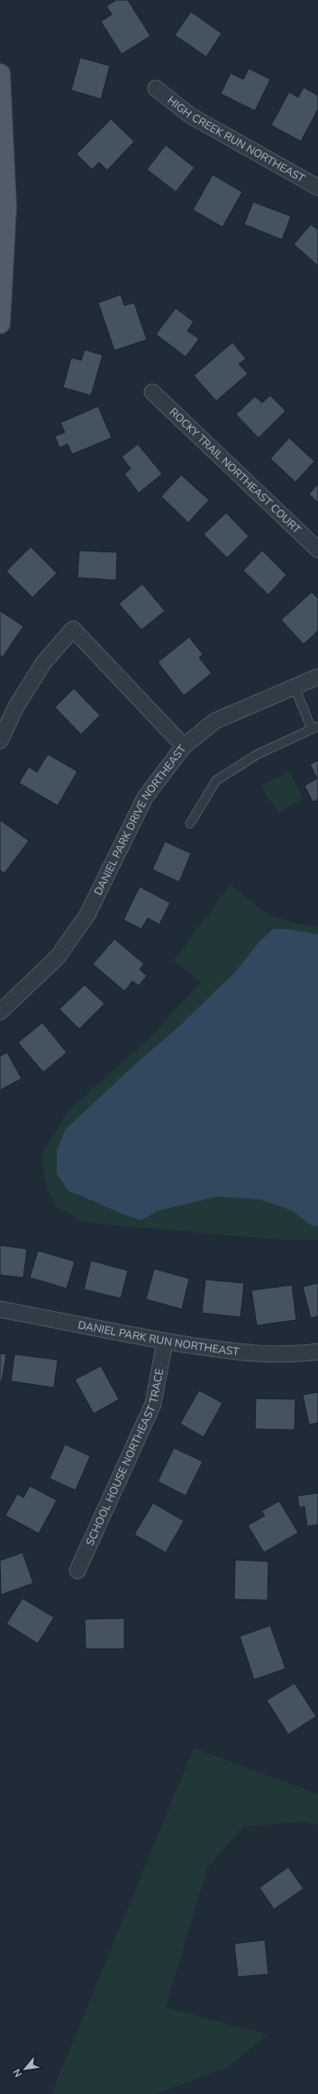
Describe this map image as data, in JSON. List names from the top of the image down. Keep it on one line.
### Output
{"streets":{"street":["HIGH CREEK RUN NORTHEAST","ROCKY TRAIL NORTHEAST COURT","DANIEL PARK DRIVE NORTHEAST","DANIEL PARK RUN NORTHEAST","SCHOOL HOUSE NORTHEAST TRACE"]},"crossings":[["DANIEL PARK RUN NORTHEAST","SCHOOL HOUSE NORTHEAST TRACE"]],"north":"bottom left"}
